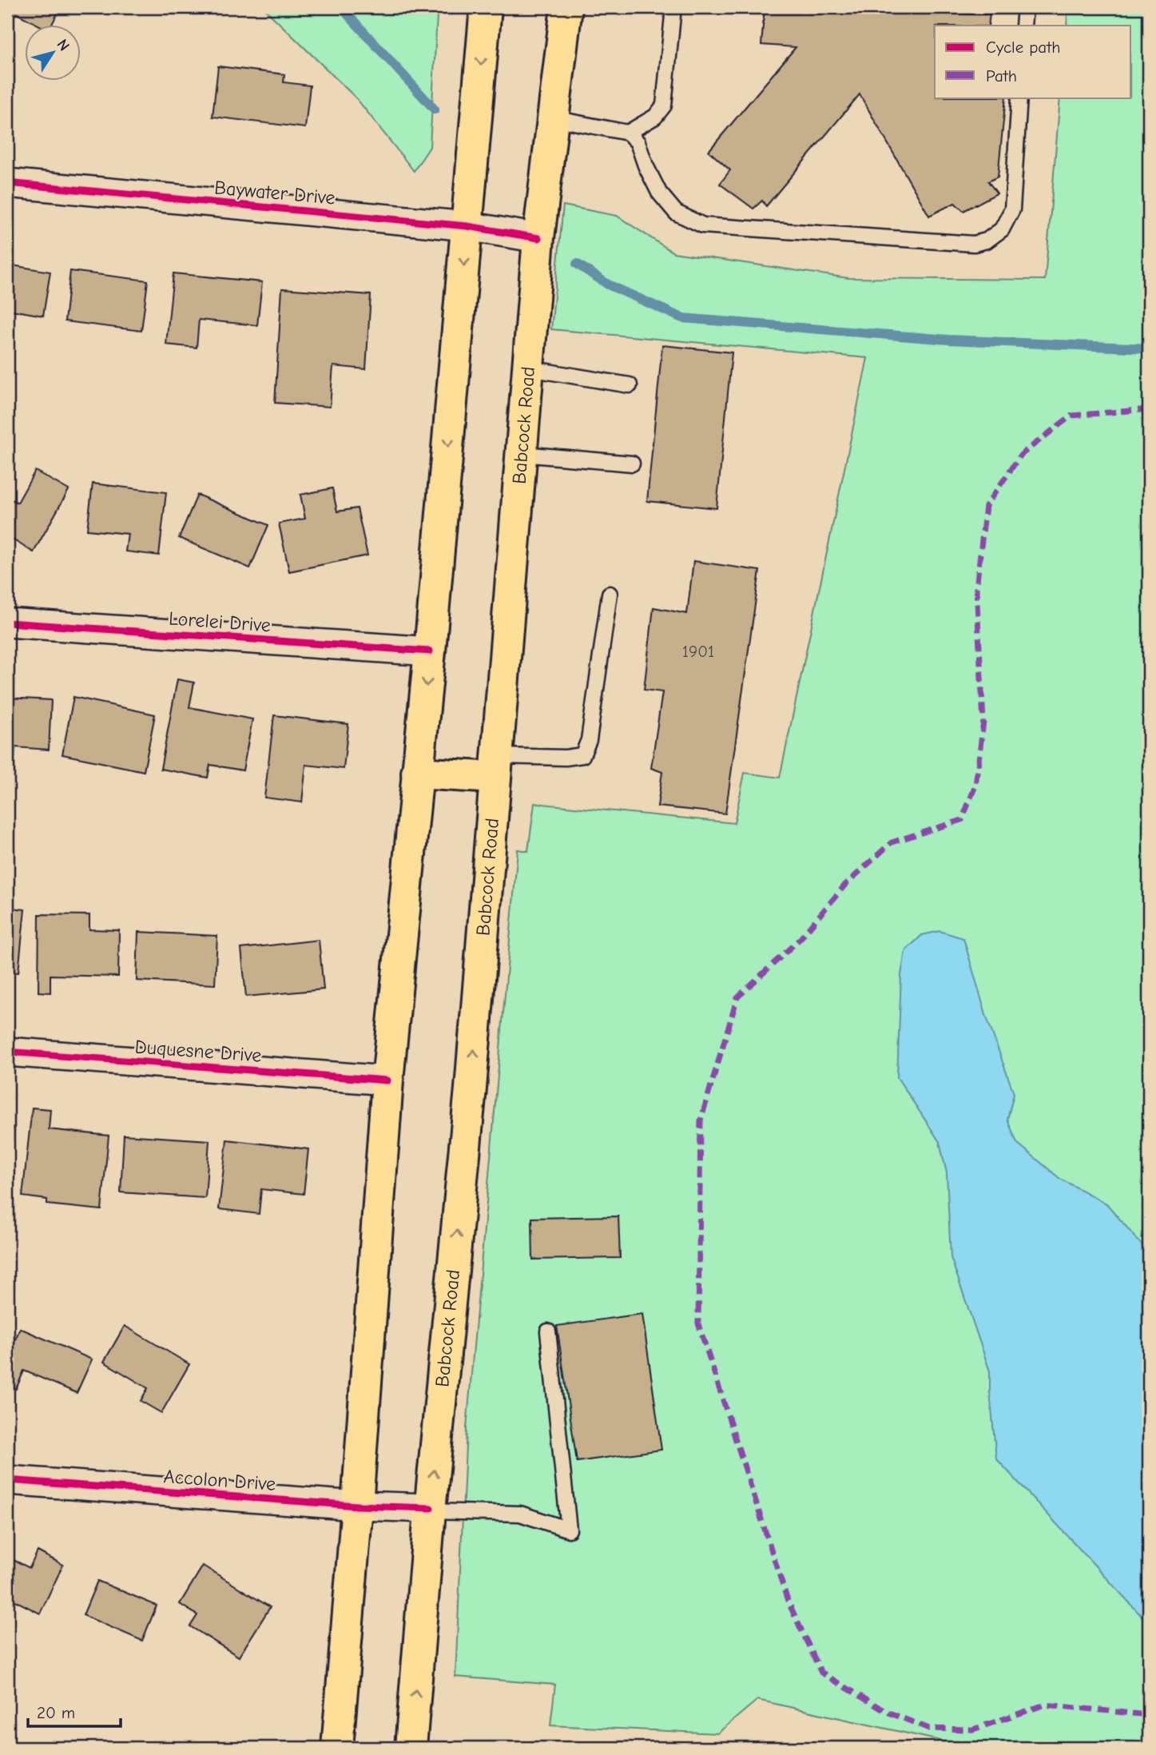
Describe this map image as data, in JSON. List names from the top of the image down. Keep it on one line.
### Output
{"streets":{"main road":["Babcock Road"],"street":["Baywater Drive","Lorelei Drive","Duquesne Drive","Accolon Drive"]},"crossings":[["Baywater Drive","Babcock Road"],["Babcock Road","Accolon Drive"]],"house_numbers":["1901"],"legend":["Cycle path","Path"],"scale_bar":"20 m","north":"top right"}
